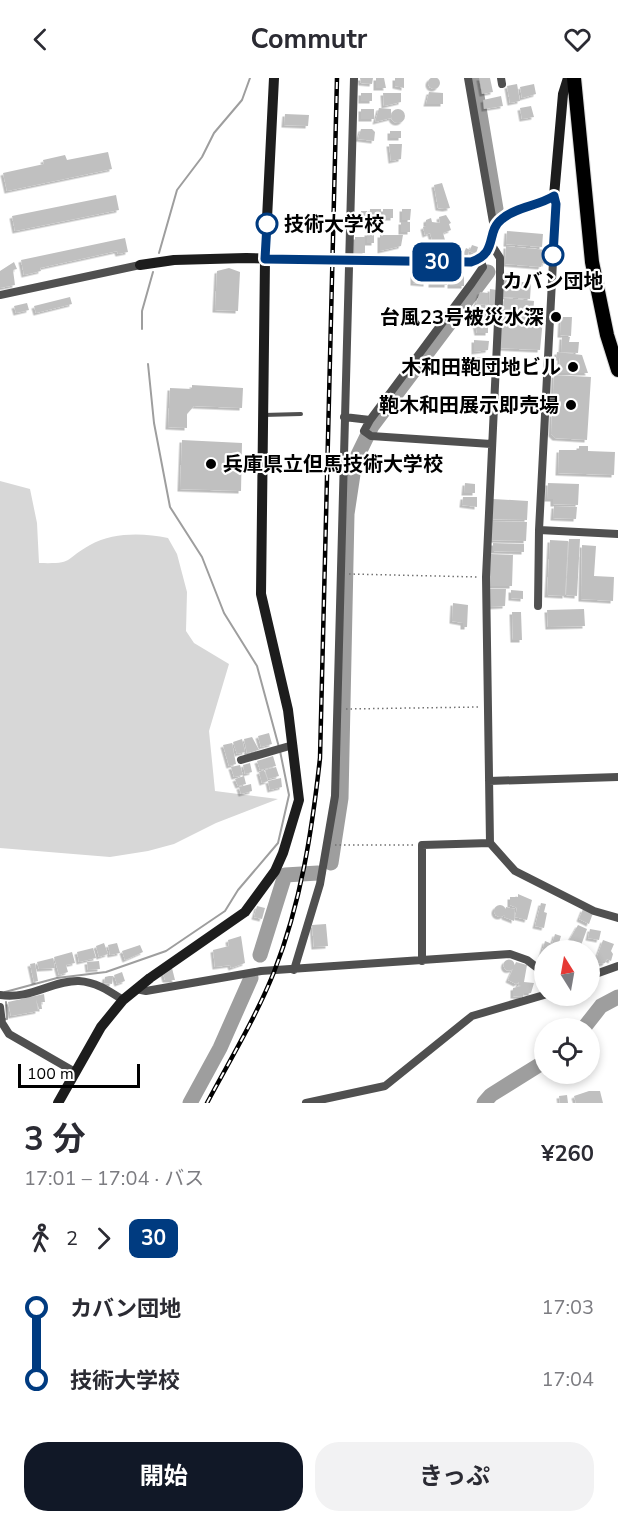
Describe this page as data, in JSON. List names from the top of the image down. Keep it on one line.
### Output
{"places":["技術大学校","カバン団地","台風23号被災水深","木和田鞄団地ビル","鞄木和田展示即売場","兵庫県立但馬技術大学校"],"lines":["bus line 30"],"scale_bar":"100 m","north":"top","page":{"header":"Commutr","on_map":"30","scale":"100 m","heading":["3 分","17:01 – 17:04 · バス","¥260"],"legs":["2","30"],"list":[{"name":"カバン団地","value":"17:03"},{"name":"技術大学校","value":"17:04"}],"buttons":["開始","きっぷ"]}}
